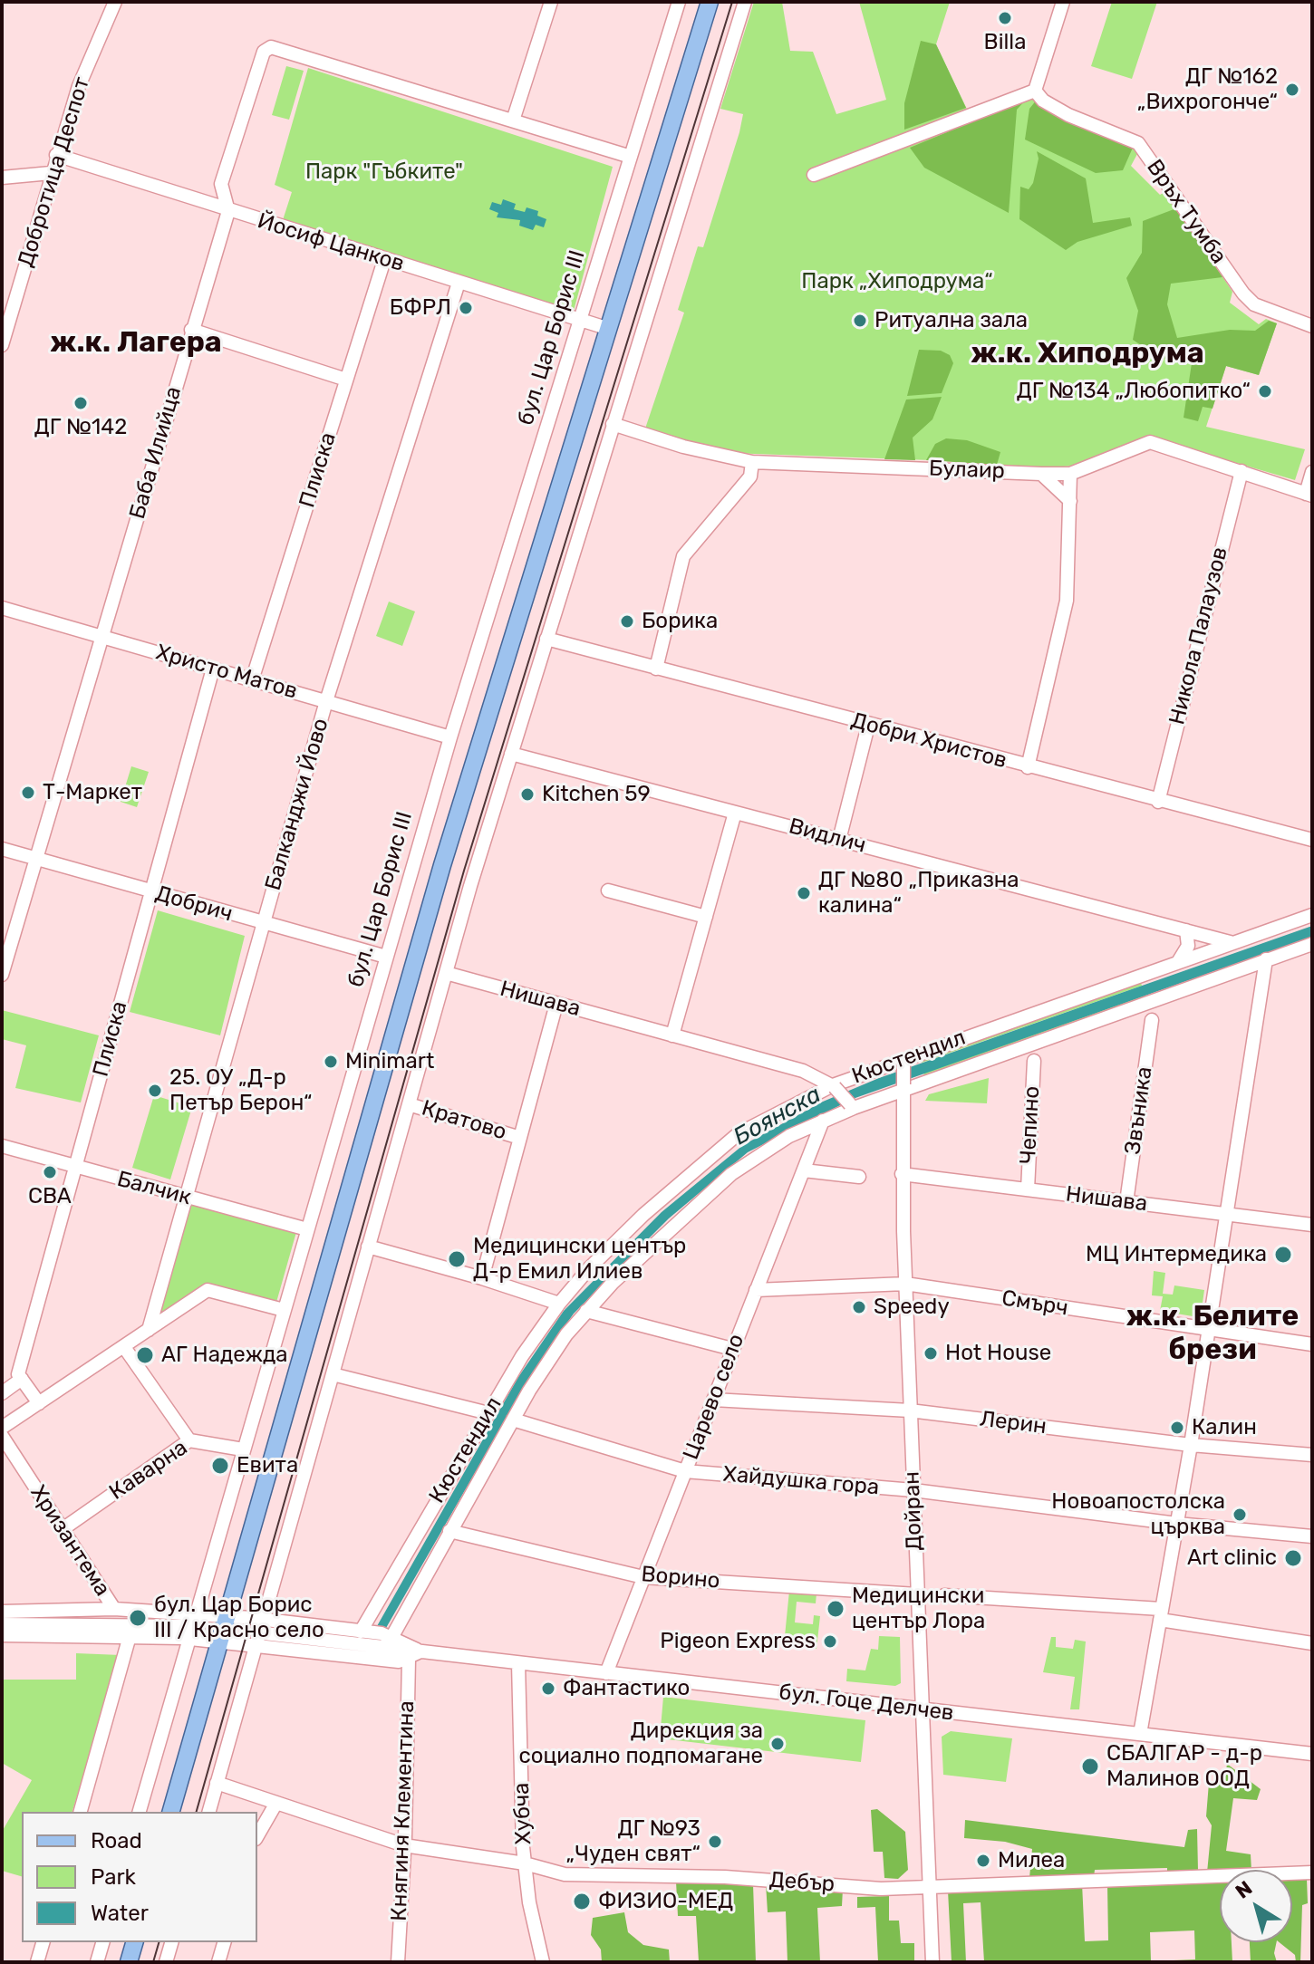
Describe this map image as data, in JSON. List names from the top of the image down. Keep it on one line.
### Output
{"streets":{"street":["Добротица Деспот","Връх Тумба","Йосиф Цанков","бул. Цар Борис III","Баба Илийца","Плиска","Булаир","Никола Палаузов","Христо Матов","Добри Христов","Балканджи Йово","Видлич","Добрич","Нишава","Кюстендил","Звъника","Кратово","Чепино","Балчик","Смърч","Царево село","Лерин","Каварна","Хайдушка гора","Дойран","Хризантема","Ворино","бул. Гоце Делчев","Княгиня Клементина","Хубча","Дебър"]},"crossings":[["Добротица Деспот","Йосиф Цанков"],["Йосиф Цанков","бул. Цар Борис III"],["Йосиф Цанков","Баба Илийца"],["Йосиф Цанков","Плиска"],["Йосиф Цанков","Балканджи Йово"],["бул. Цар Борис III","Баба Илийца"],["бул. Цар Борис III","Христо Матов"],["бул. Цар Борис III","Добрич"],["бул. Цар Борис III","Балчик"],["бул. Цар Борис III","Каварна"],["бул. Цар Борис III","бул. Гоце Делчев"],["Баба Илийца","Христо Матов"],["Баба Илийца","Добрич"],["Плиска","Христо Матов"],["Плиска","Добрич"],["Плиска","Балчик"],["Булаир","Никола Палаузов"],["Никола Палаузов","Добри Христов"],["Христо Матов","Балканджи Йово"],["Балканджи Йово","Добрич"],["Балканджи Йово","Балчик"],["Видлич","Кюстендил"],["Нишава","Кюстендил"],["Нишава","Звъника"],["Нишава","Чепино"],["Нишава","Дойран"],["Кюстендил","Царево село"],["Кюстендил","Хайдушка гора"],["Кюстендил","Дойран"],["Кюстендил","Ворино"],["Кюстендил","бул. Гоце Делчев"],["Смърч","Царево село"],["Смърч","Дойран"],["Царево село","Лерин"],["Царево село","Хайдушка гора"],["Царево село","Ворино"],["Царево село","бул. Гоце Делчев"],["Лерин","Дойран"],["Каварна","Хризантема"],["Хайдушка гора","Дойран"],["Дойран","Ворино"],["Дойран","бул. Гоце Делчев"],["Дойран","Дебър"],["Хризантема","бул. Гоце Делчев"],["бул. Гоце Делчев","Хубча"],["Княгиня Клементина","Дебър"],["Хубча","Дебър"]],"districts":["ж.к. Лагера","ж.к. Хиподрума","ж.к. Белите брези"],"water":["Боянска"],"parks":["Парк \"Гъбките\"","Парк „Хиподрума“"],"places":["Billa","ДГ №162 „Вихрогонче“","БФРЛ","Ритуална зала","ДГ №134 „Любопитко“","ДГ №142","Борика","Т-Маркет","Kitchen 59","ДГ №80 „Приказна калина“","Minimart","25. ОУ „Д-р Петър Берон“","CBA","МЦ Интермедика","Медицински център Д-р Емил Илиев","Speedy","Hot House","АГ Надежда","Калин","Евита","Новоапостолска църква","Art clinic","Медицински център Лора","бул. Цар Борис III / Красно село","Pigeon Express","Фантастико","Дирекция за социално подпомагане","СБАЛГАР - д-р Малинов ООД","ДГ №93 „Чуден свят“","Милеа","ФИЗИО-МЕД"],"legend":["Road","Park","Water"],"north":"top left"}
